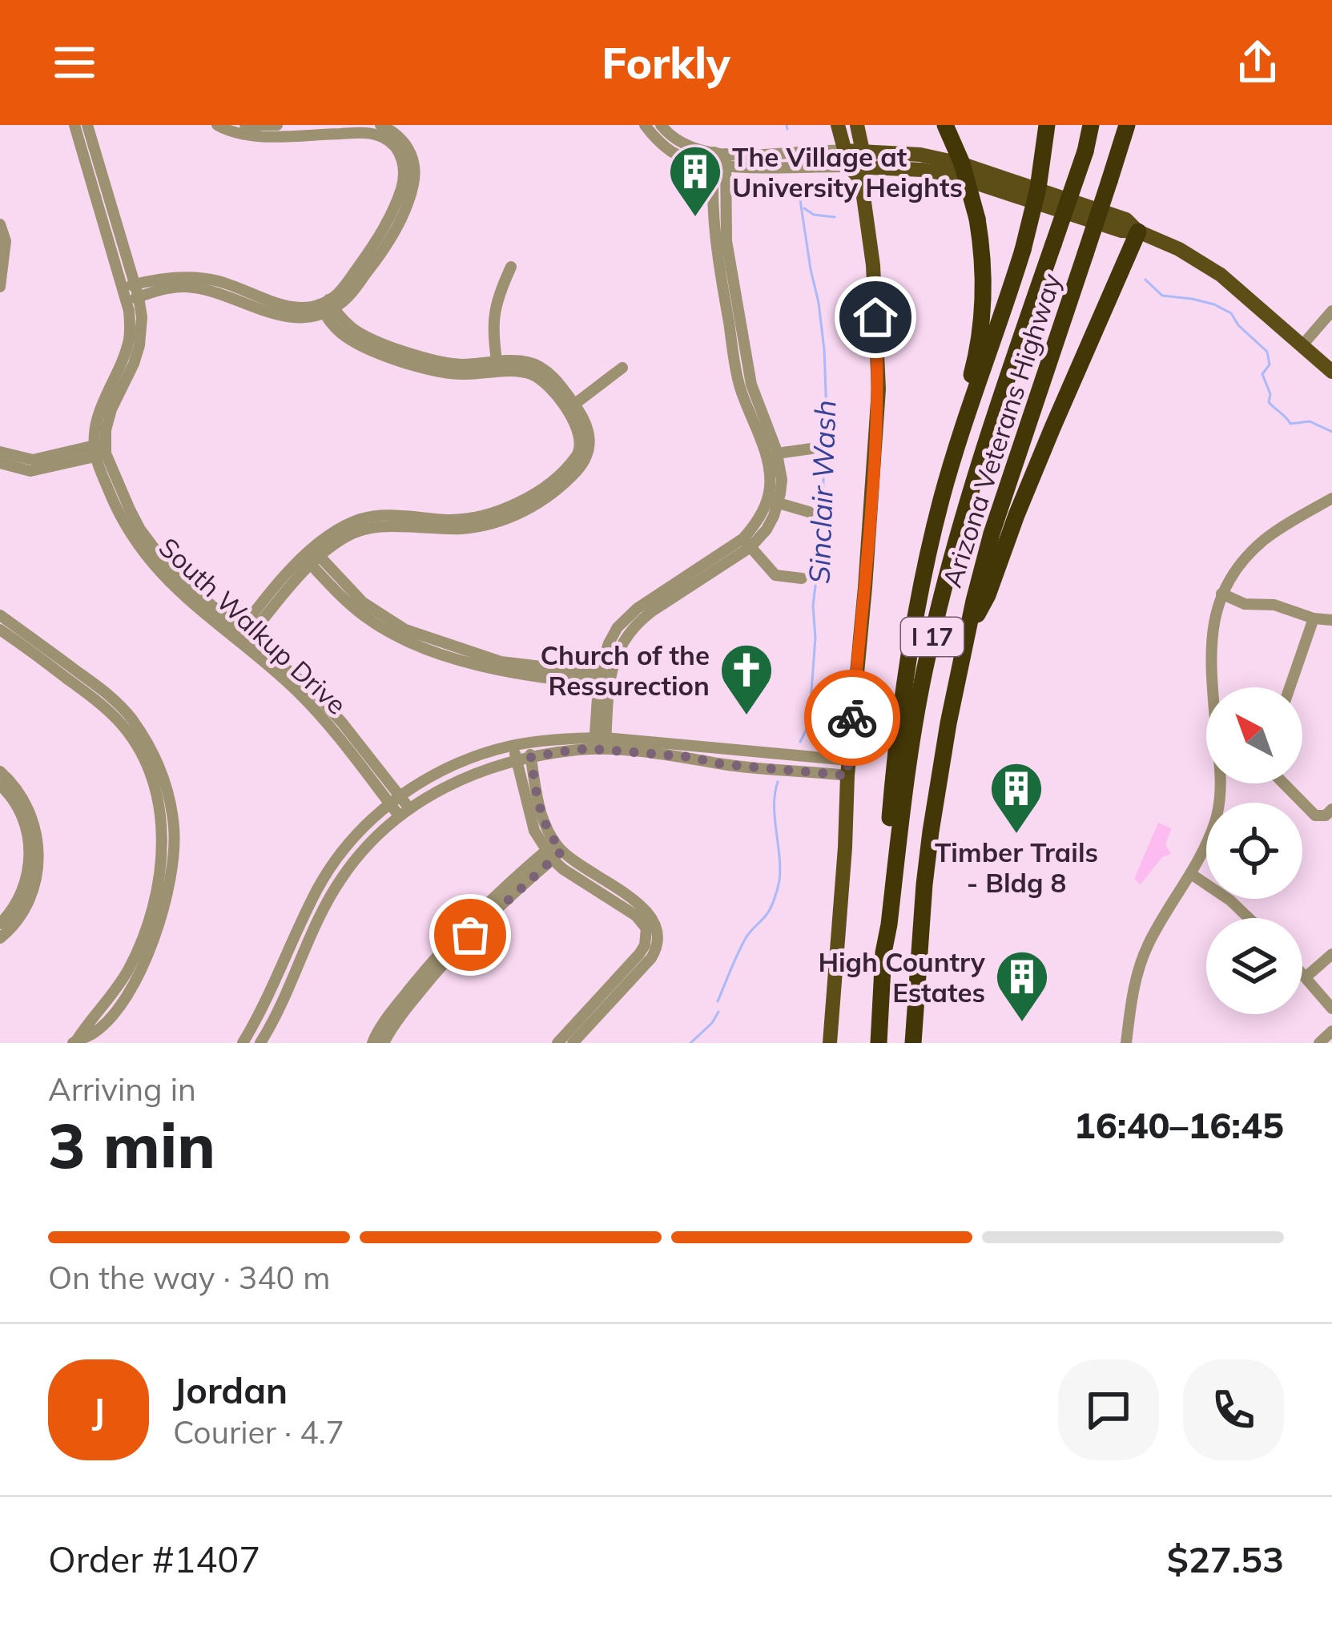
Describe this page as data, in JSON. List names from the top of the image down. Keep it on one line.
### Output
{"streets":{"highway":["Arizona Veterans Highway","I 17"],"street":["South Walkup Drive"]},"water":["Sinclair Wash"],"places":{"building":["The Village at University Heights","Timber Trails - Bldg 8","High Country Estates"],"church":["Church of the Ressurection"]},"north":"top left","page":{"header":"Forkly","heading":["3 min","Arriving in","16:40–16:45"],"panel":["Jordan","Courier · 4.7","Order #1407","$27.53"],"bar":"On the way · 340 m","round":"J"}}
